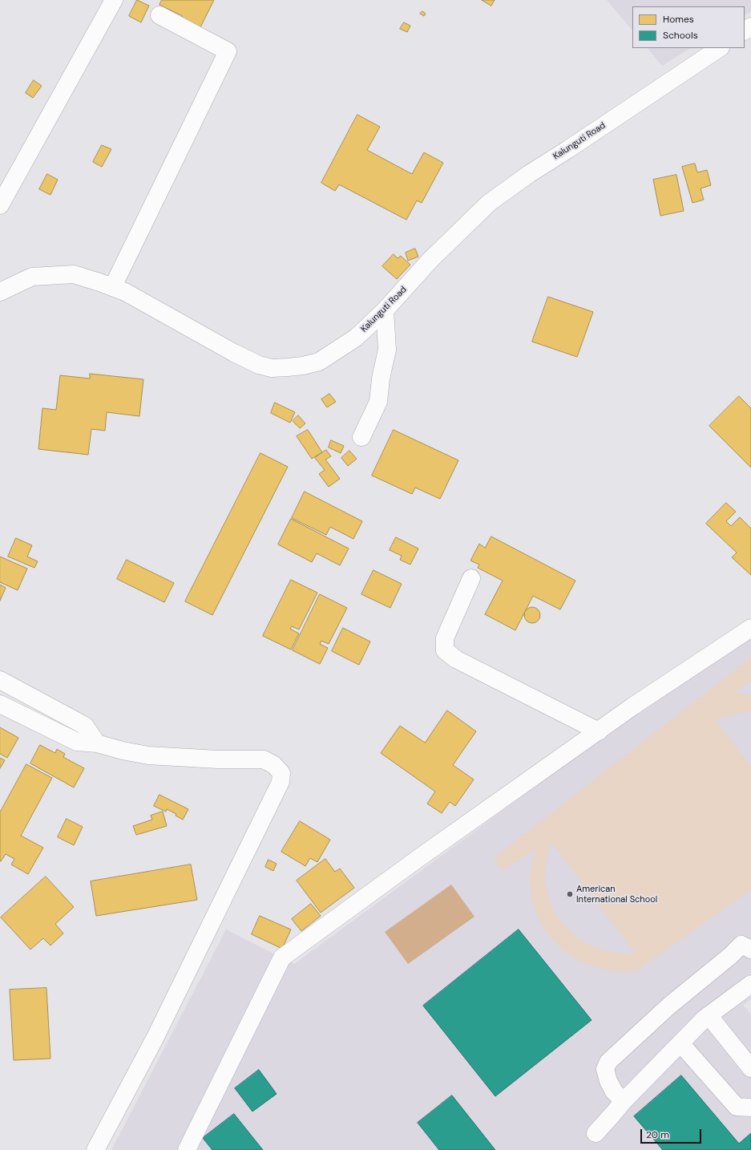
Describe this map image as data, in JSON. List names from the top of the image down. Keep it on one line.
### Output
{"streets":{"street":["Kalunguti Road"]},"places":["American International School"],"legend":["Homes","Schools"],"scale_bar":"20 m"}
